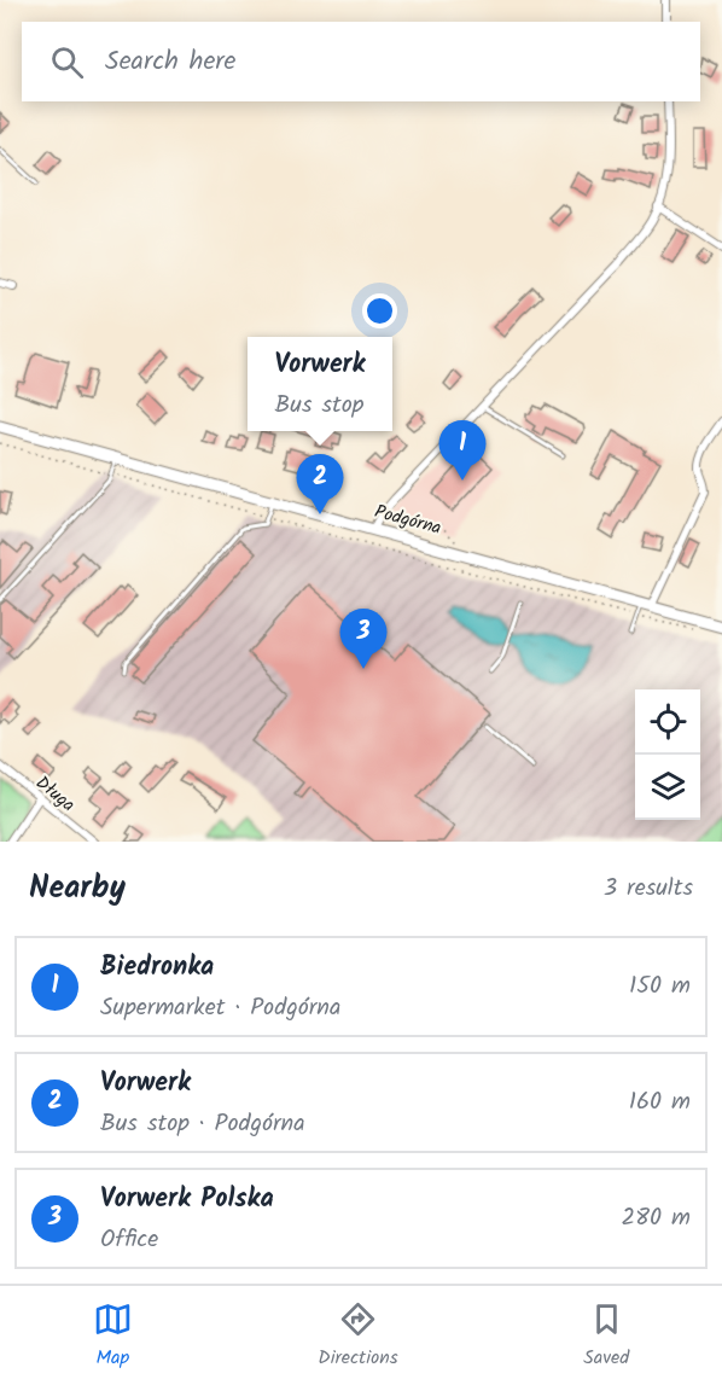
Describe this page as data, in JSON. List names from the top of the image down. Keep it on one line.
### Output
{"streets":{"main road":["Podgórna"],"street":["Długa"]},"page":{"search":"Search here","popup":["Vorwerk","Bus stop"],"pins":["1","2","3"],"heading":["Nearby","3 results"],"list":[{"mark":"1","name":"Biedronka","note":"Supermarket · Podgórna","value":"150 m"},{"mark":"2","name":"Vorwerk","note":"Bus stop · Podgórna","value":"160 m"},{"mark":"3","name":"Vorwerk Polska","note":"Office","value":"280 m"}],"nav":["Map","Directions","Saved"]}}
